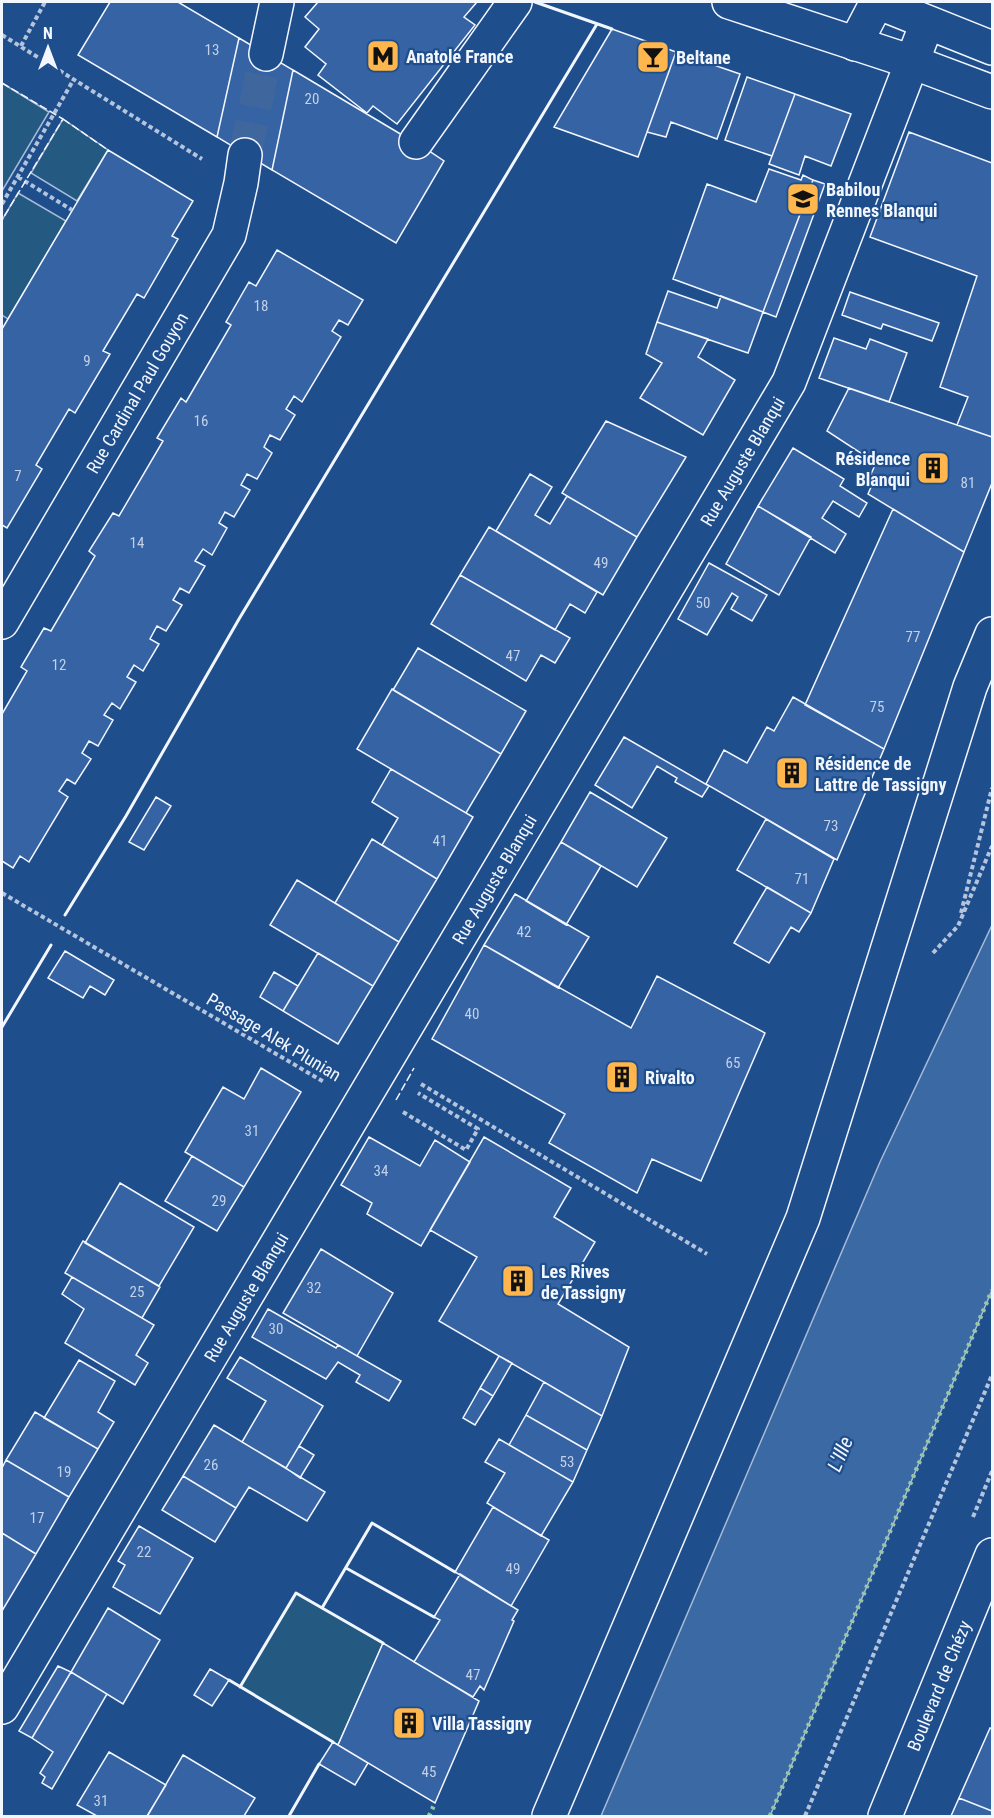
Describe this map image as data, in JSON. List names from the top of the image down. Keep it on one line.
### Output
{"streets":{"street":["Rue Cardinal Paul Gouyon","Rue Auguste Blanqui","Boulevard de Chézy"],"path":["Passage Alek Plunian"]},"crossings":[["Rue Auguste Blanqui","Passage Alek Plunian"]],"water":["L'Ille"],"places":{"metro station":["Anatole France"],"bar":["Beltane"],"school or university":["Babilou Rennes Blanqui"],"building":["Résidence Blanqui","Résidence de Lattre de Tassigny","Rivalto","Les Rives de Tassigny","Villa Tassigny"]},"house_numbers":["13","20","18","9","16","7","81","14","49","50","77","47","12","75","73","41","71","42","40","65","31","34","29","32","25","30","53","26","19","17","22","49","47","45","31"],"north":"top"}
